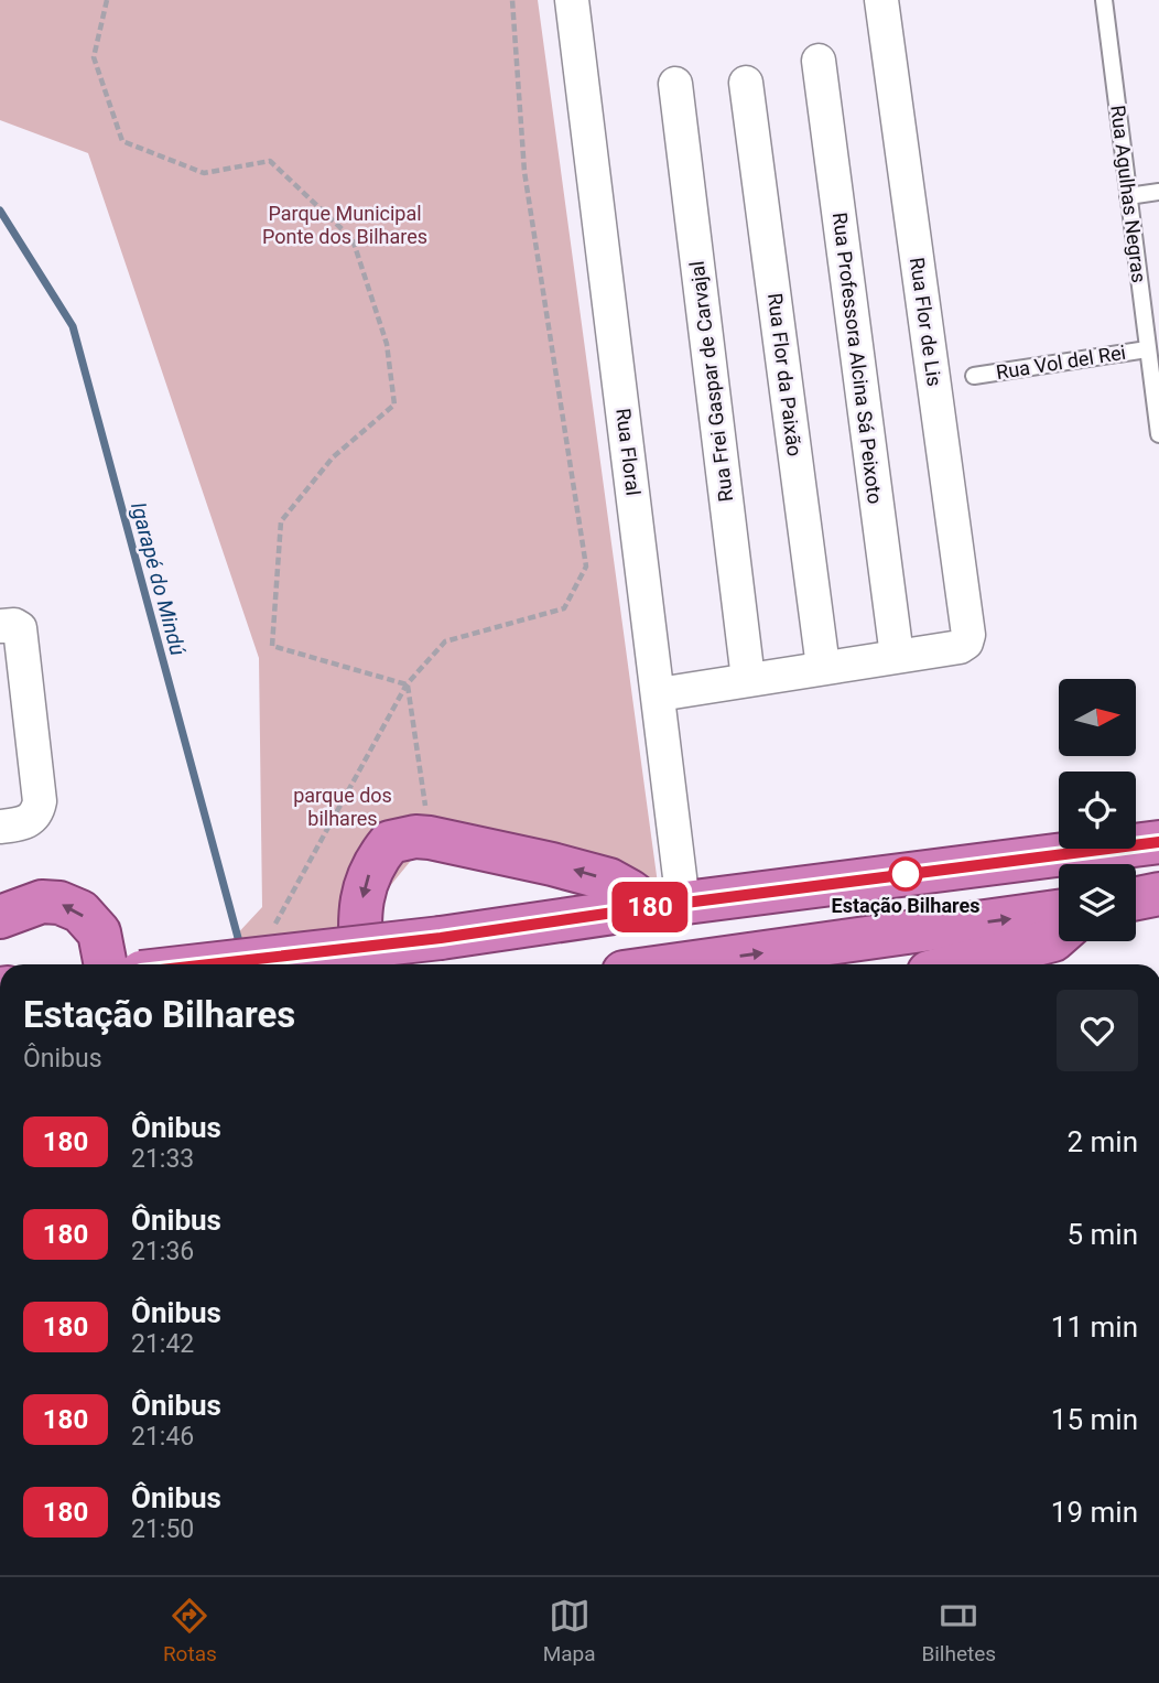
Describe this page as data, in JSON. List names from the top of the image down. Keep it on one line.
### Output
{"streets":{"street":["Rua Flor de Lis","Rua Professora Alcina Sá Peixoto","Rua Flor da Paixão","Rua Frei Gaspar de Carvajal","Rua Floral"],"lane":["Rua Agulhas Negras","Rua Vol del Rei"]},"crossings":[["Rua Agulhas Negras","Rua Vol del Rei"],["Rua Flor de Lis","Rua Professora Alcina Sá Peixoto"]],"water":["Igarapé do Mindú"],"parks":["Parque Municipal Ponte dos Bilhares","parque dos bilhares"],"places":["Estação Bilhares"],"lines":["bus line 180"],"north":"right","page":{"on_map":"180","heading":["Estação Bilhares","Ônibus"],"list":[{"mark":"180","name":"Ônibus","note":"21:33","value":"2 min"},{"mark":"180","name":"Ônibus","note":"21:36","value":"5 min"},{"mark":"180","name":"Ônibus","note":"21:42","value":"11 min"},{"mark":"180","name":"Ônibus","note":"21:46","value":"15 min"},{"mark":"180","name":"Ônibus","note":"21:50","value":"19 min"}],"tabs":["Rotas","Mapa","Bilhetes"]}}
